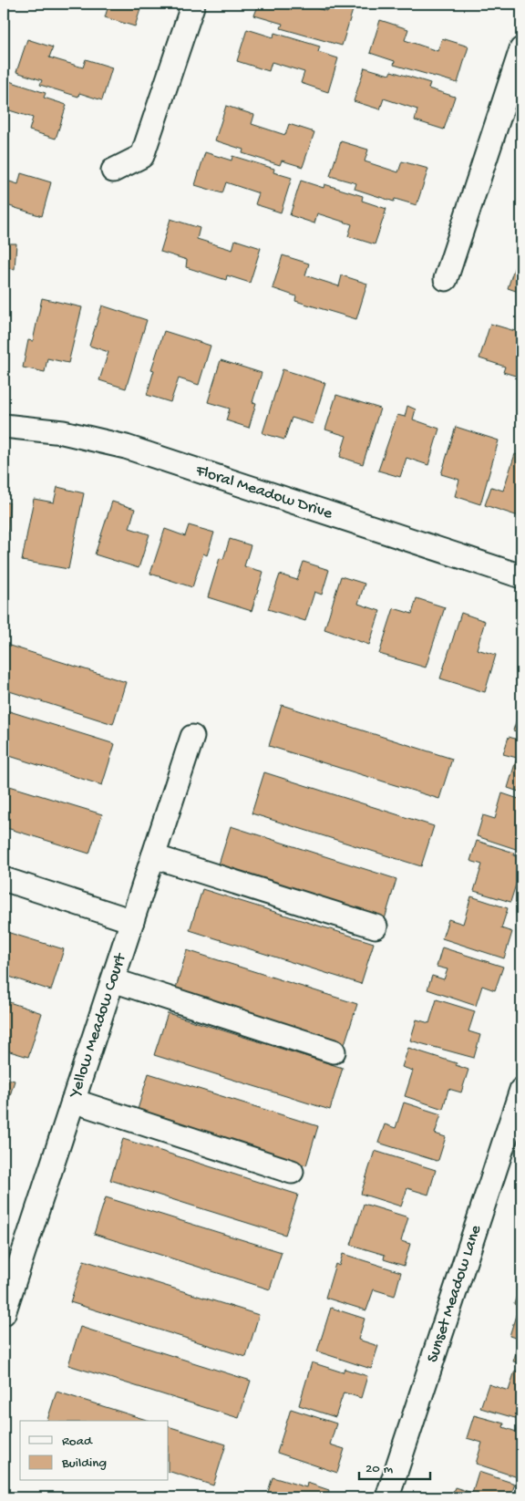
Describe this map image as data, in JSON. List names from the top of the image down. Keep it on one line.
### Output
{"streets":{"street":["Floral Meadow Drive","Yellow Meadow Court","Sunset Meadow Lane"]},"legend":["Road","Building"],"scale_bar":"20 m"}
